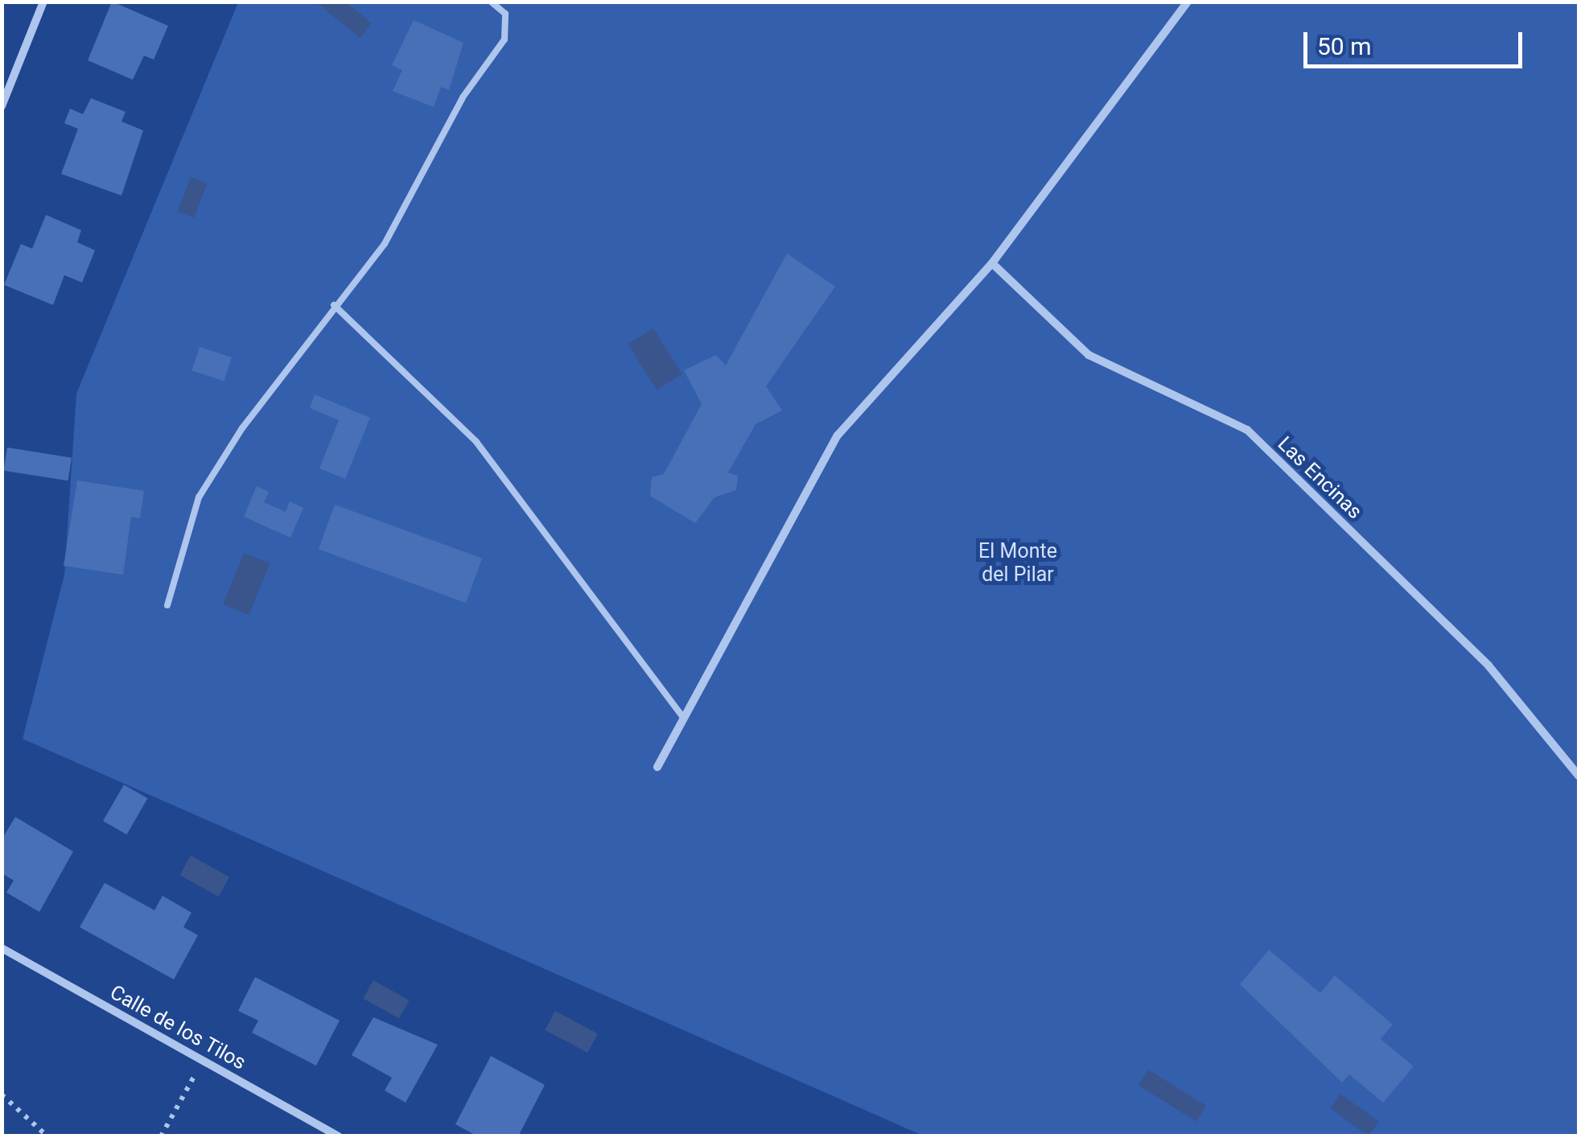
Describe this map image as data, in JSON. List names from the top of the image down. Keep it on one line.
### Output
{"streets":{"street":["Las Encinas","Calle de los Tilos"]},"parks":["El Monte del Pilar"],"scale_bar":"50 m"}
